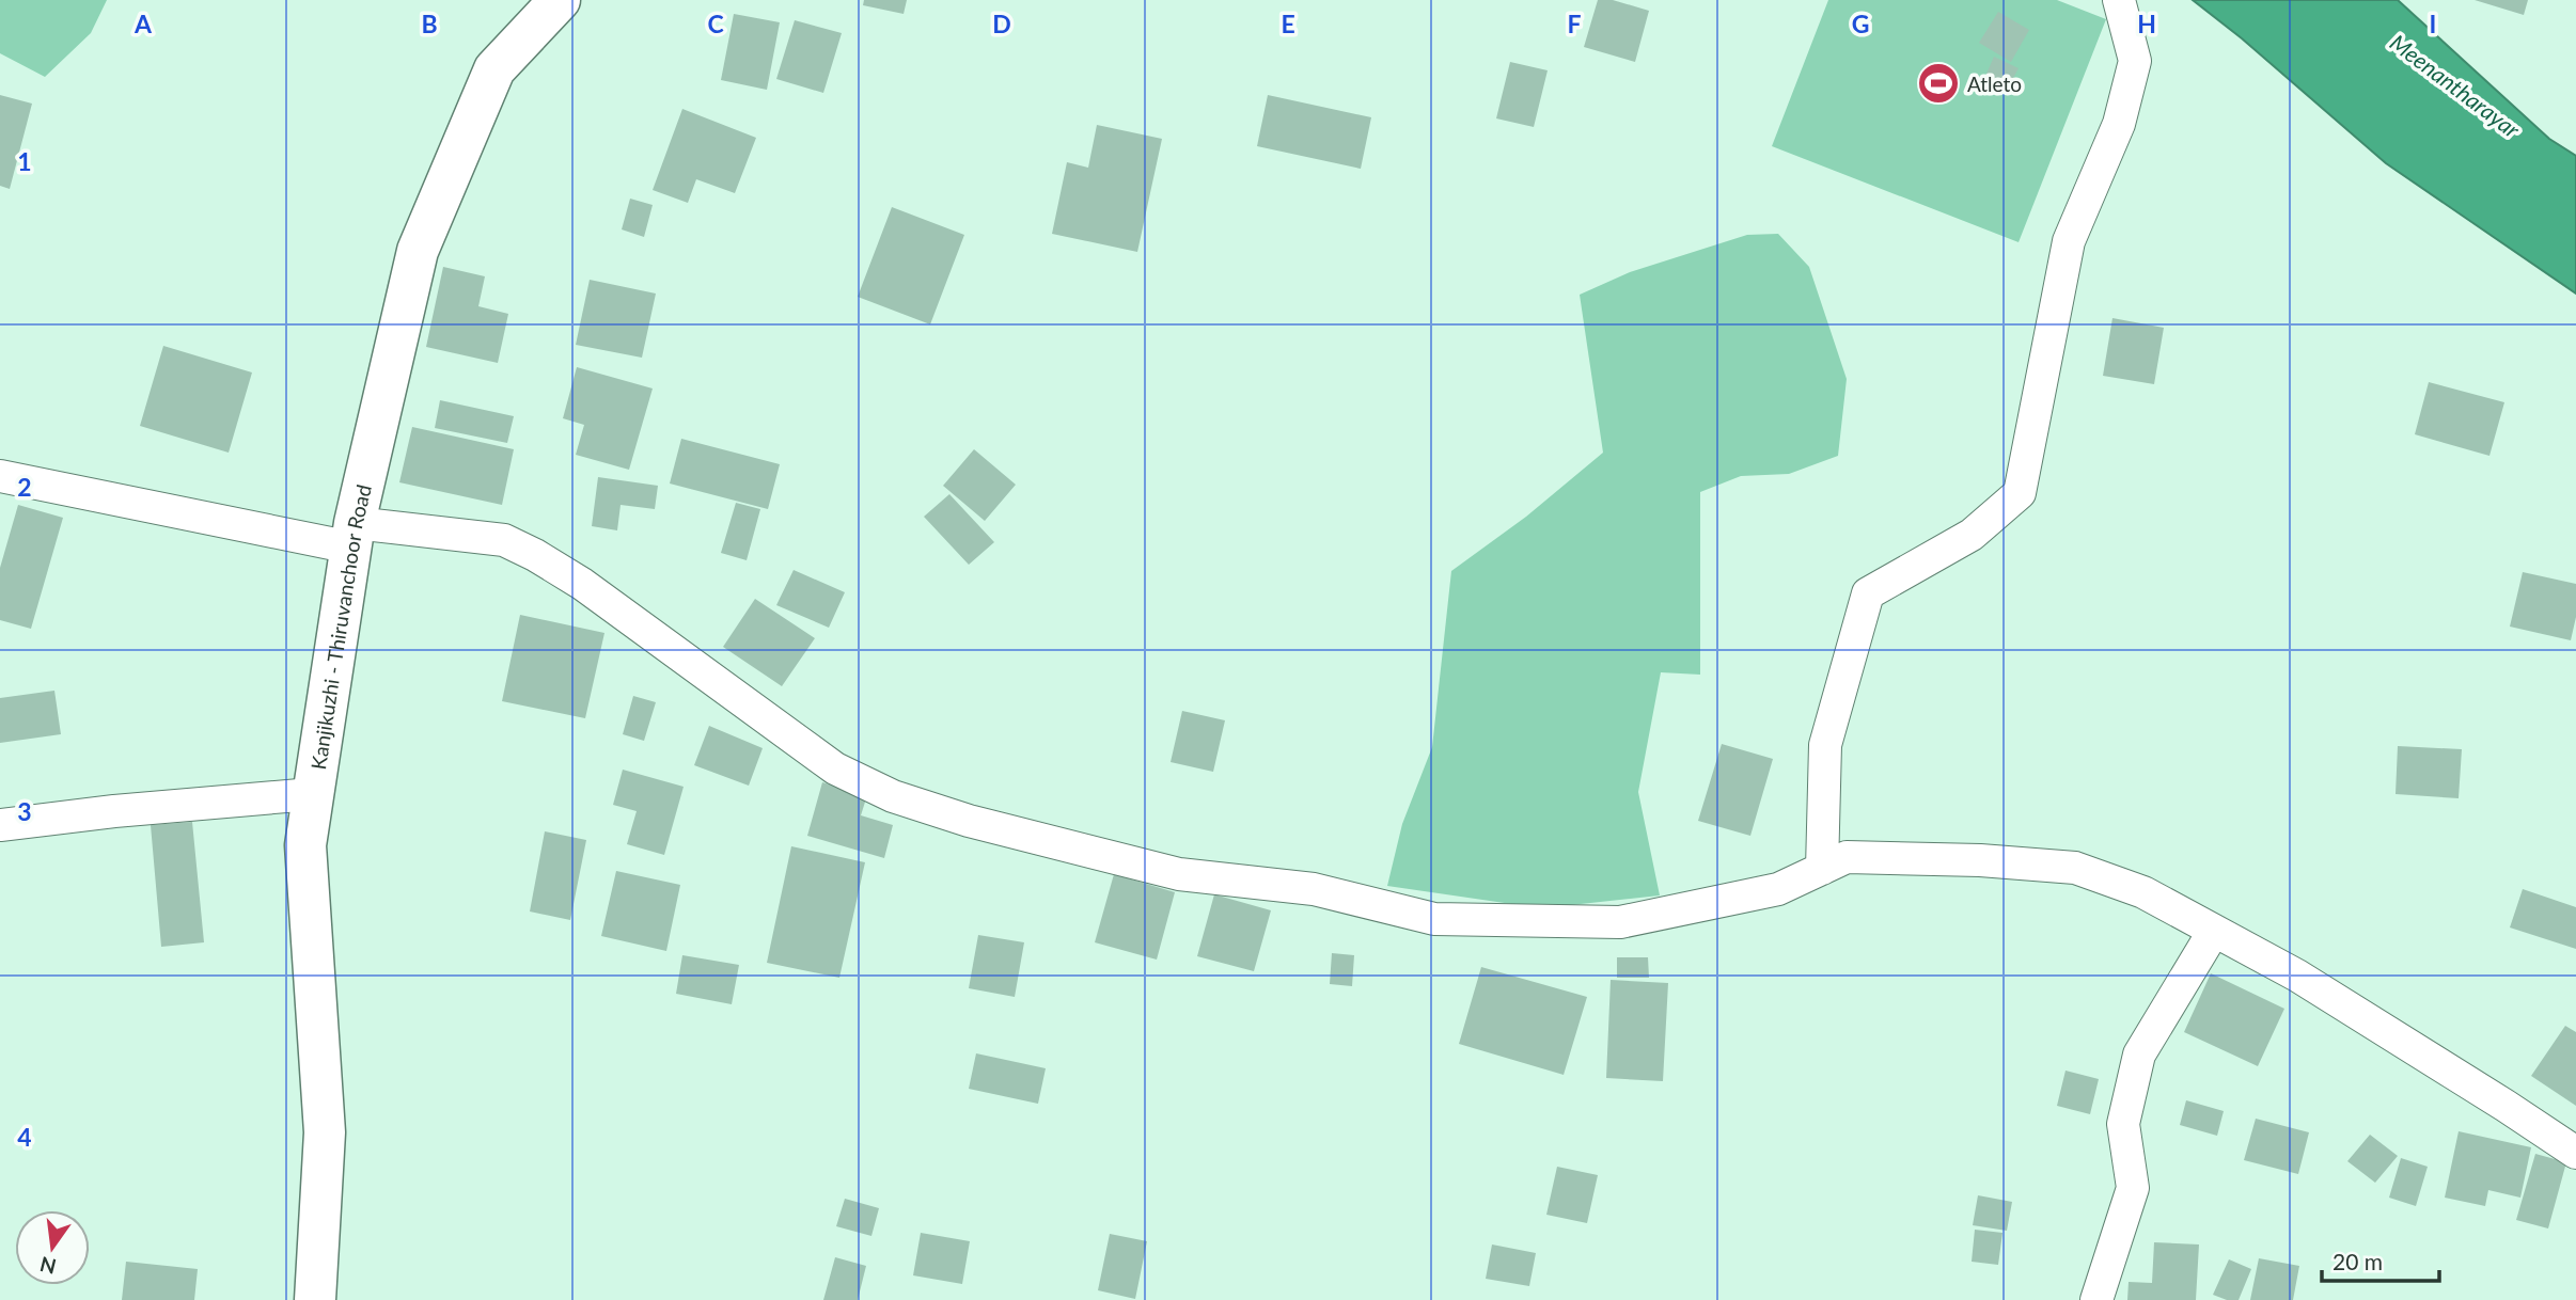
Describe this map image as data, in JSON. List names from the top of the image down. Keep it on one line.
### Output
{"streets":{"main road":["Kanjikuzhi - Thiruvanchoor Road"]},"water":["Meenantharayar"],"places":{"sports":["Atleto"]},"scale_bar":"20 m","north":"bottom","grid":{"columns":["A","B","C","D","E","F","G","H","I"],"rows":["1","2","3","4"]}}
